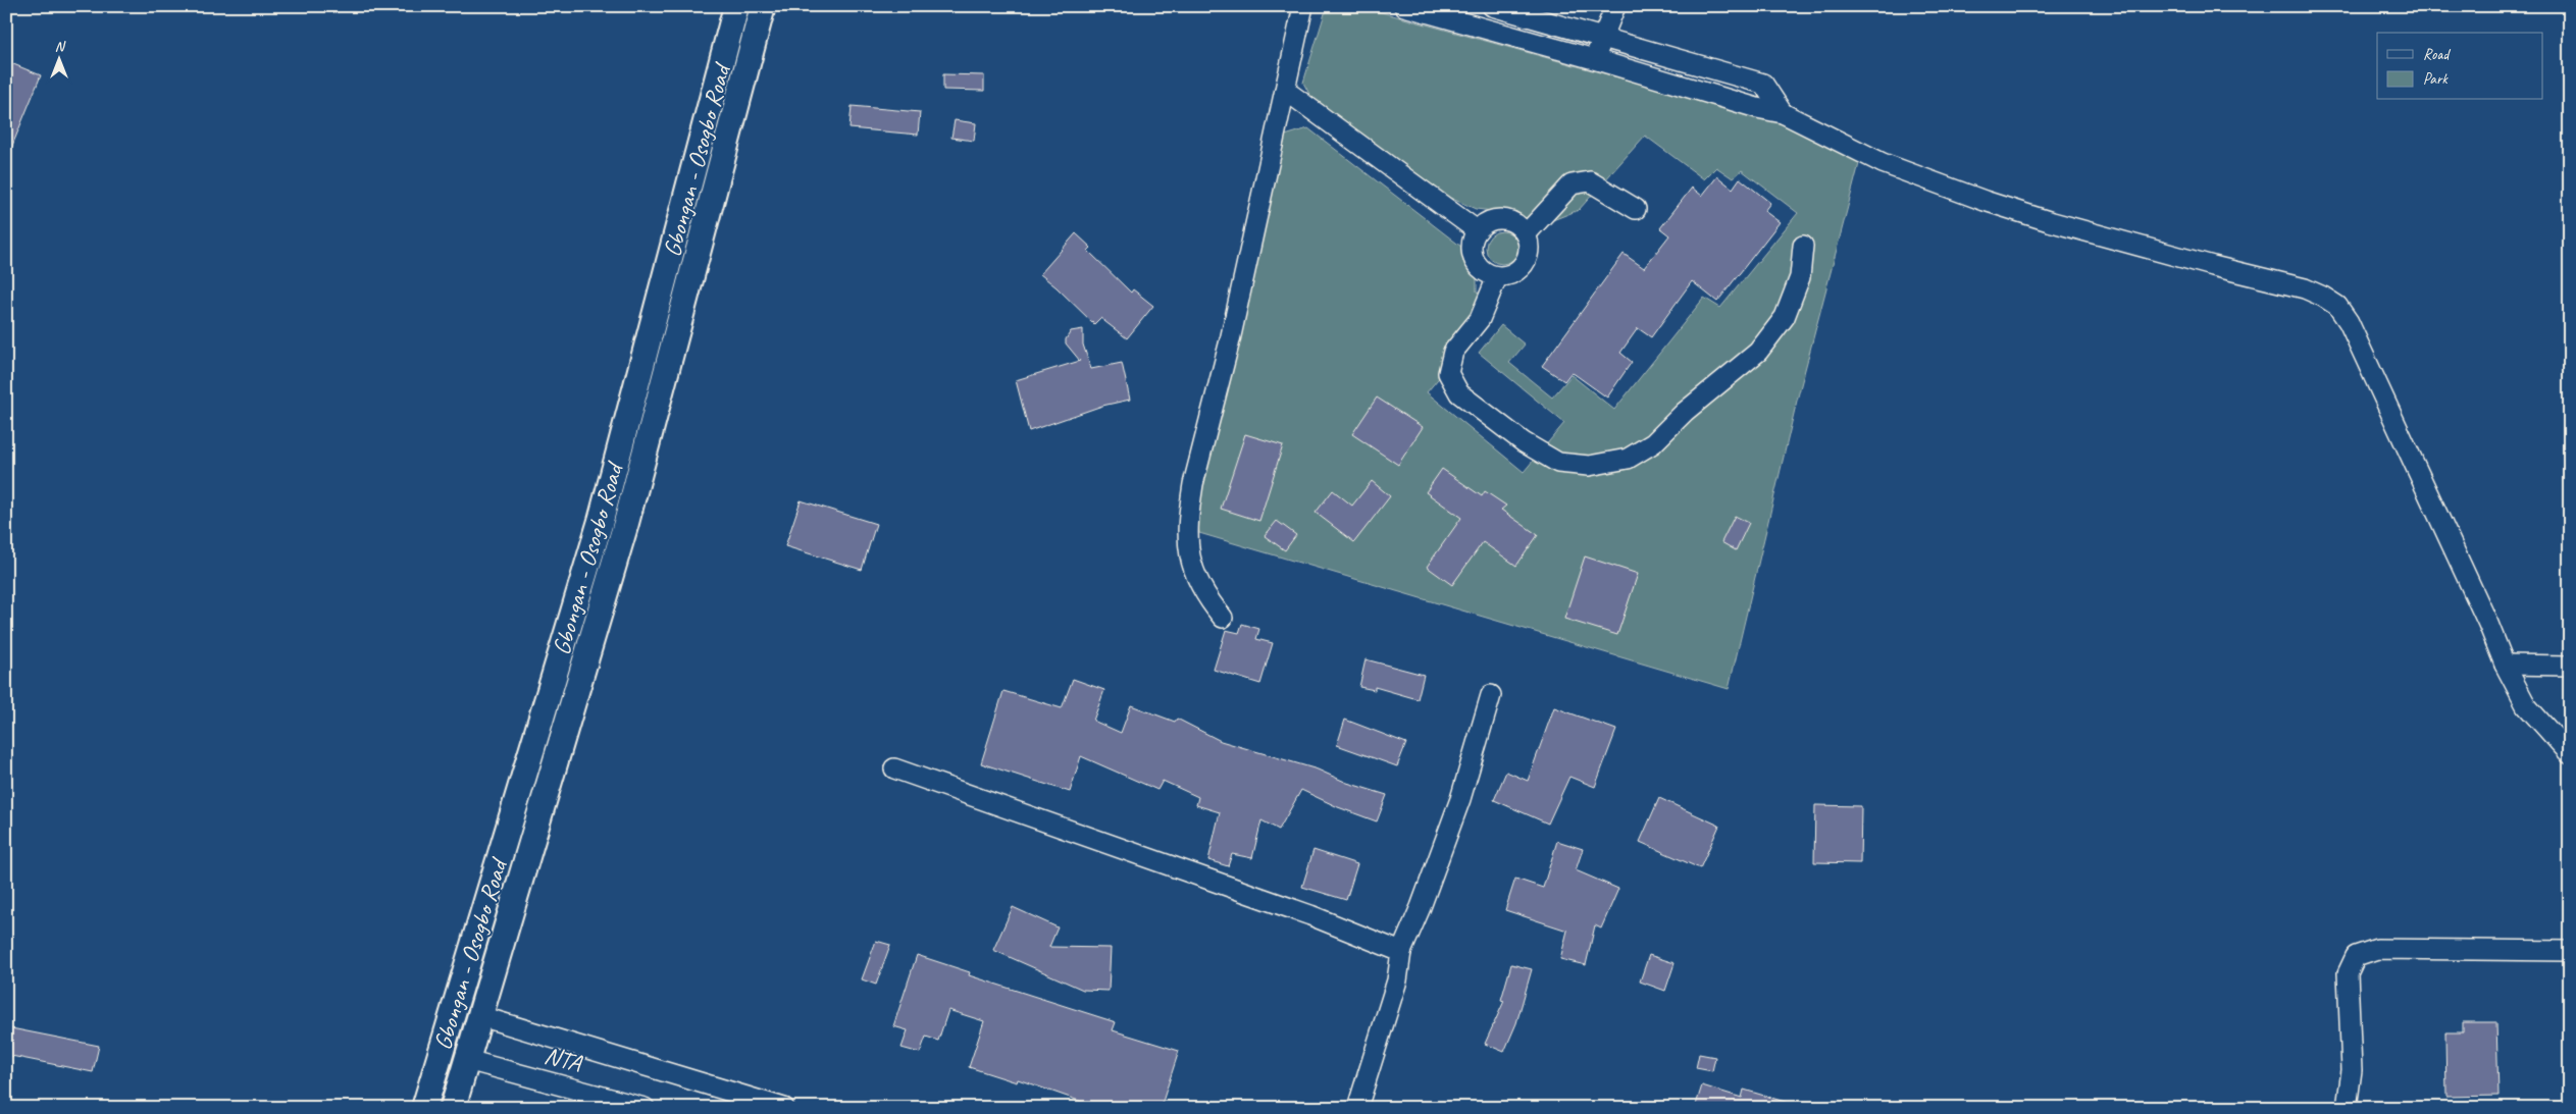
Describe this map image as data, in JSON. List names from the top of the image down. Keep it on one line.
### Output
{"streets":{"main road":["Gbongan - Osogbo Road"],"street":["NTA"]},"crossings":[["Gbongan - Osogbo Road","NTA"]],"legend":["Road","Park"],"north":"top"}
